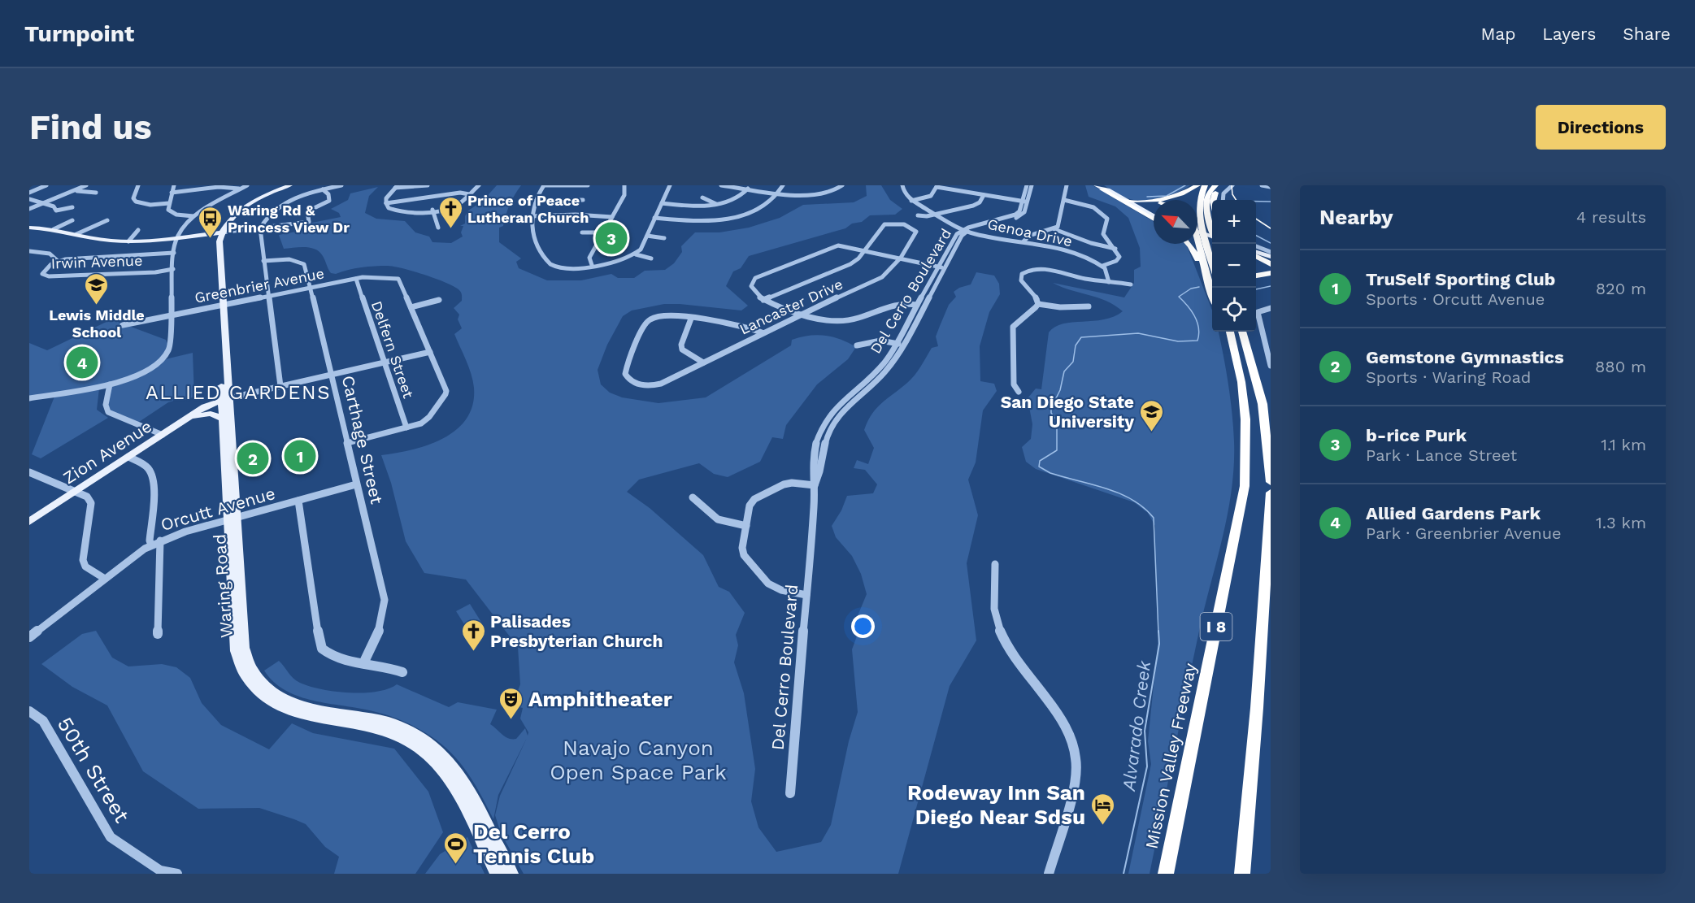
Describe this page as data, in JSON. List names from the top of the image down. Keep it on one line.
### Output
{"streets":{"highway":["I 8","Mission Valley Freeway"],"main road":["Zion Avenue","Waring Road"],"street":["Genoa Drive","Irwin Avenue","Greenbrier Avenue","Del Cerro Boulevard","Lancaster Drive","Delfern Street","Carthage Street","Orcutt Avenue","50th Street"]},"crossings":[["Genoa Drive","Del Cerro Boulevard"],["Greenbrier Avenue","Delfern Street"],["Greenbrier Avenue","Carthage Street"],["Greenbrier Avenue","Waring Road"],["Delfern Street","Zion Avenue"],["Carthage Street","Zion Avenue"],["Carthage Street","Orcutt Avenue"],["Zion Avenue","Waring Road"],["Orcutt Avenue","Waring Road"]],"districts":["ALLIED GARDENS"],"water":["Alvarado Creek"],"parks":["Navajo Canyon Open Space Park"],"places":{"church":["Prince of Peace Lutheran Church","Palisades Presbyterian Church"],"bus stop":["Waring Rd & Princess View Dr"],"school or university":["Lewis Middle School","San Diego State University"],"theatre":["Amphitheater"],"hotel":["Rodeway Inn San Diego Near Sdsu"],"sports":["Del Cerro Tennis Club"]},"north":"top left","page":{"header":"Turnpoint","nav":["Map","Layers","Share"],"buttons":"Directions","title":"Find us","heading":["Nearby","4 results"],"map_buttons":["+","−"],"pins":["3","4","1","2"],"list":[{"mark":"1","name":"TruSelf Sporting Club","note":"Sports · Orcutt Avenue","value":"820 m"},{"mark":"2","name":"Gemstone Gymnastics","note":"Sports · Waring Road","value":"880 m"},{"mark":"3","name":"b-rice Purk","note":"Park · Lance Street","value":"1.1 km"},{"mark":"4","name":"Allied Gardens Park","note":"Park · Greenbrier Avenue","value":"1.3 km"}]}}
